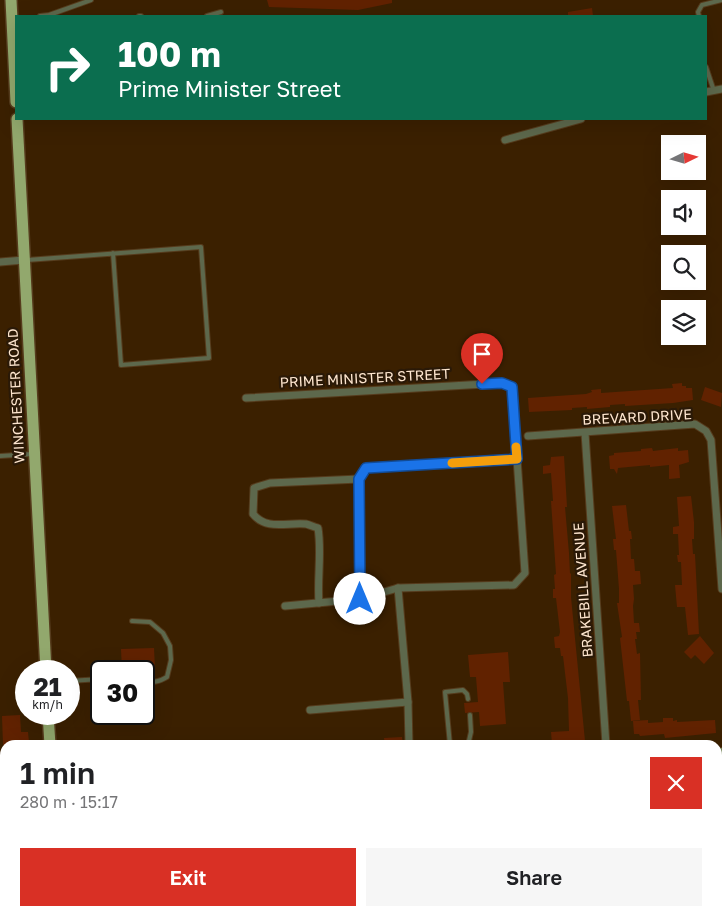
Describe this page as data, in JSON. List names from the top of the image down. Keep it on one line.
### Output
{"streets":{"main road":["WINCHESTER ROAD"],"street":["PRIME MINISTER STREET","BREVARD DRIVE","BRAKEBILL AVENUE"]},"crossings":[["BREVARD DRIVE","BRAKEBILL AVENUE"]],"north":"right","page":{"turn":["100 m","Prime Minister Street"],"speed":"21 km/h","limit":"30","heading":["1 min","280 m · 15:17"],"buttons":["Exit","Share"]}}
